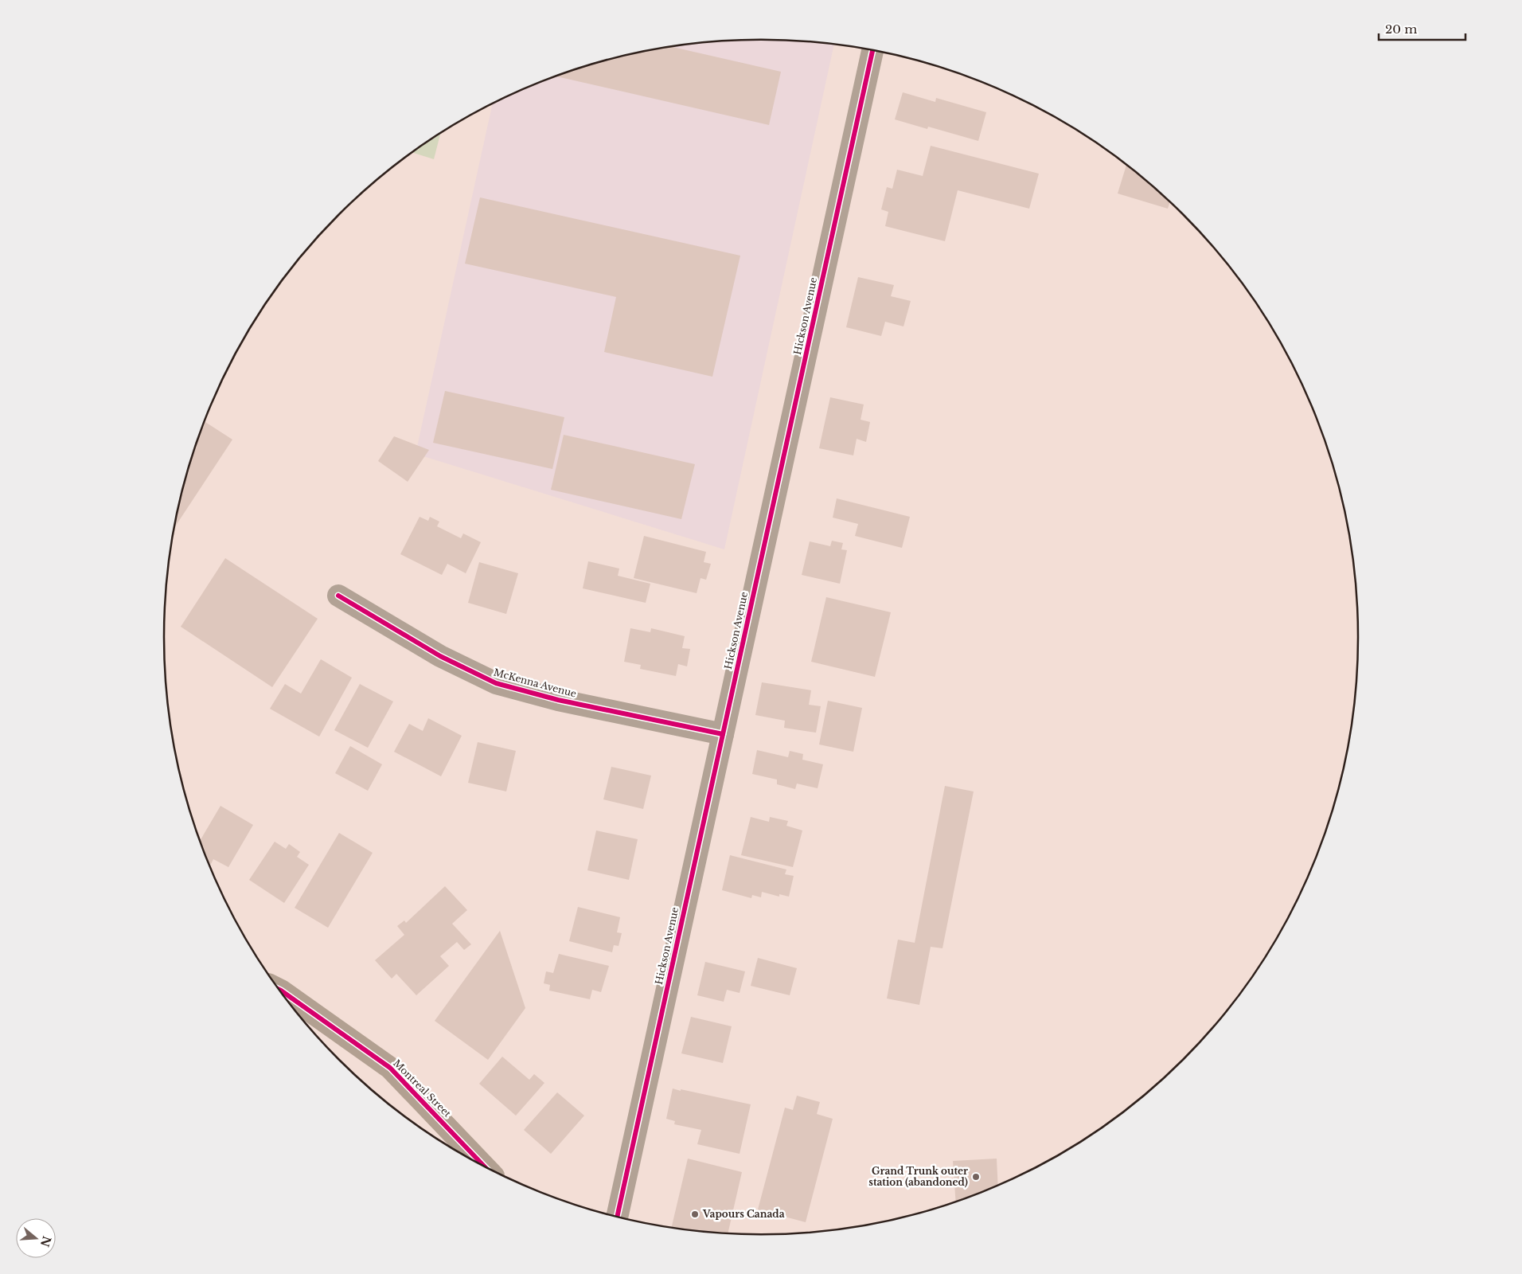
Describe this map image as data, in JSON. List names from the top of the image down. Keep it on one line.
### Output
{"streets":{"main road":["Montreal Street"],"street":["Hickson Avenue","McKenna Avenue"]},"crossings":[["Hickson Avenue","McKenna Avenue"]],"places":["Grand Trunk outer station (abandoned)","Vapours Canada"],"scale_bar":"20 m","north":"right"}
